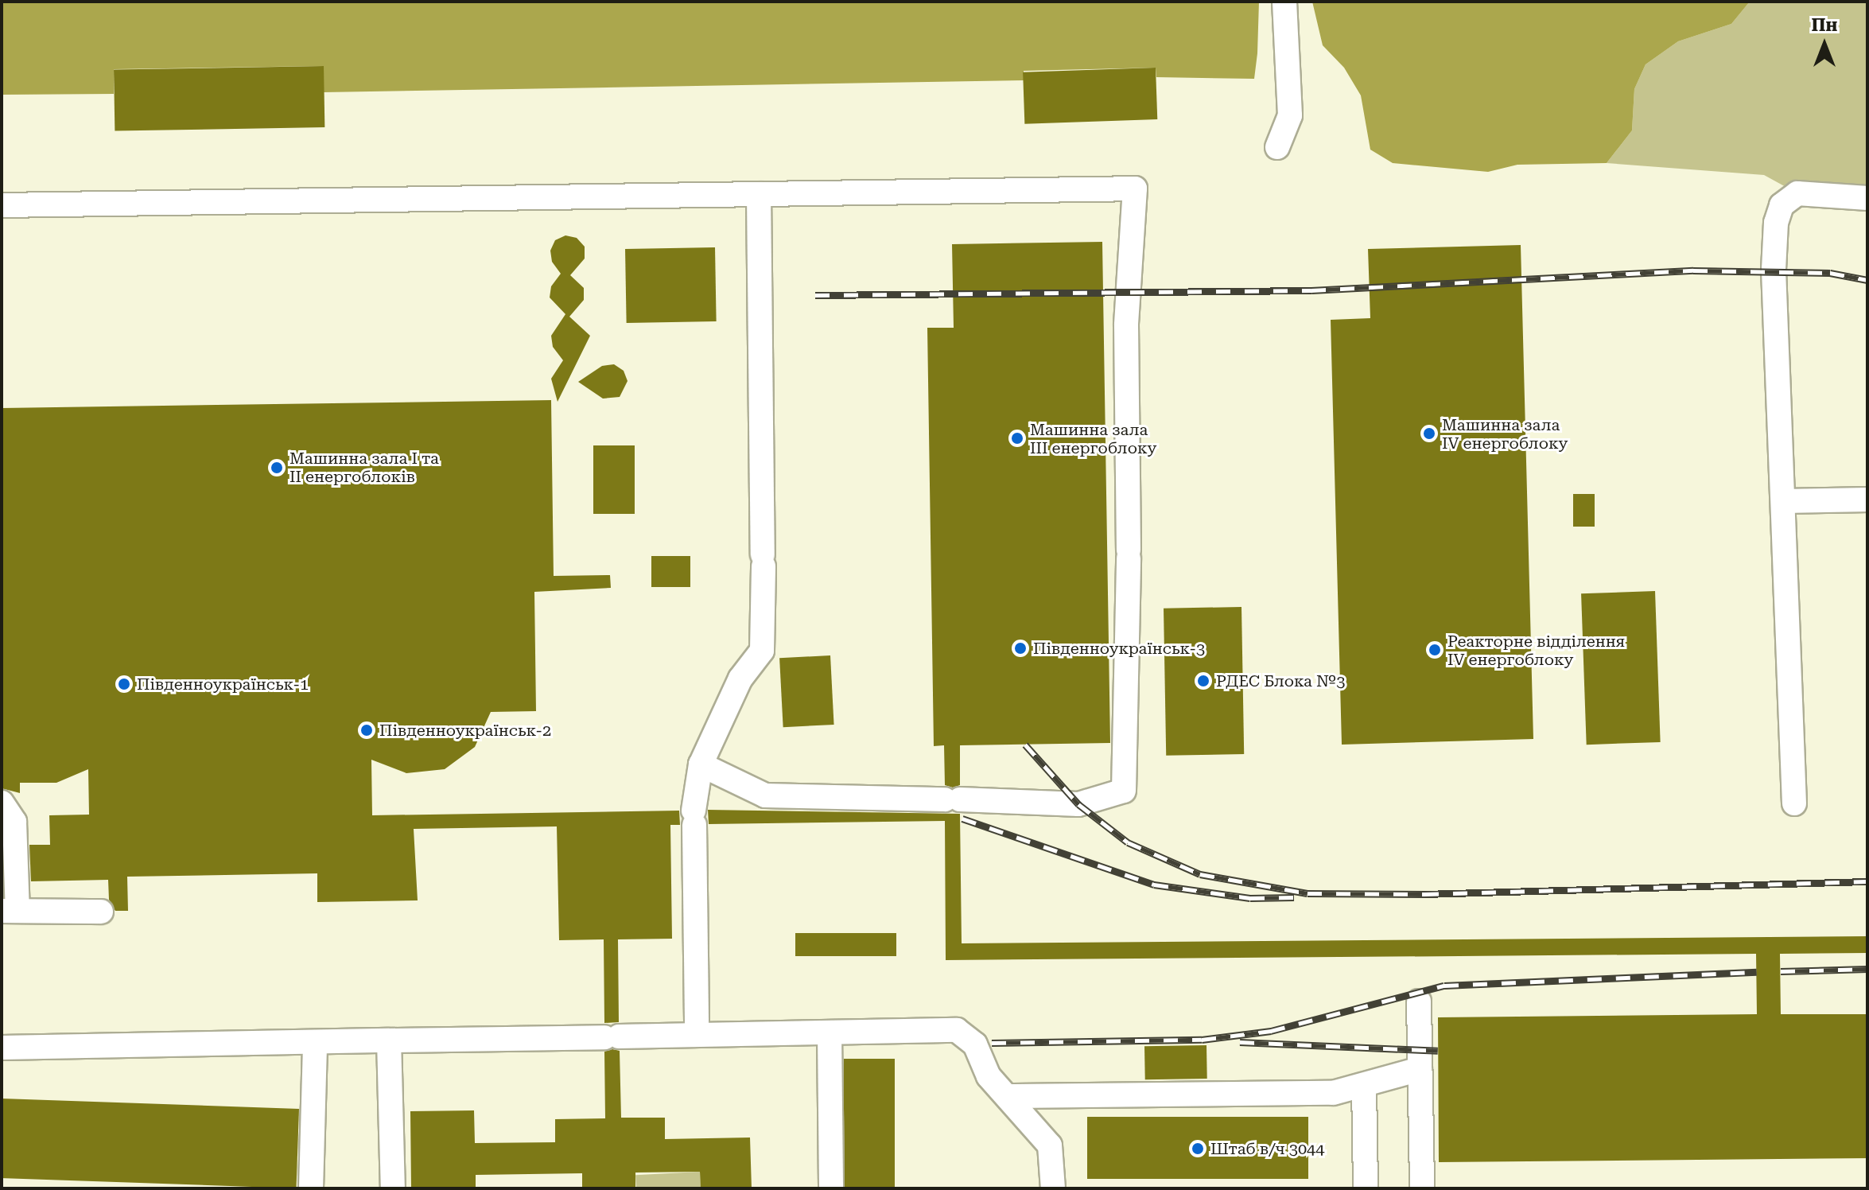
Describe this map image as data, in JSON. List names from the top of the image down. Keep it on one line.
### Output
{"places":["Машинна зала IV енергоблоку","Машинна зала III енергоблоку","Машинна зала I та II енергоблоків","Південноукраїнськ-3","Реакторне відділення IV енергоблоку","РДЕС Блока №3","Південноукраїнськ-1","Південноукраїнськ-2","Штаб в/ч 3044"],"north":"top"}
